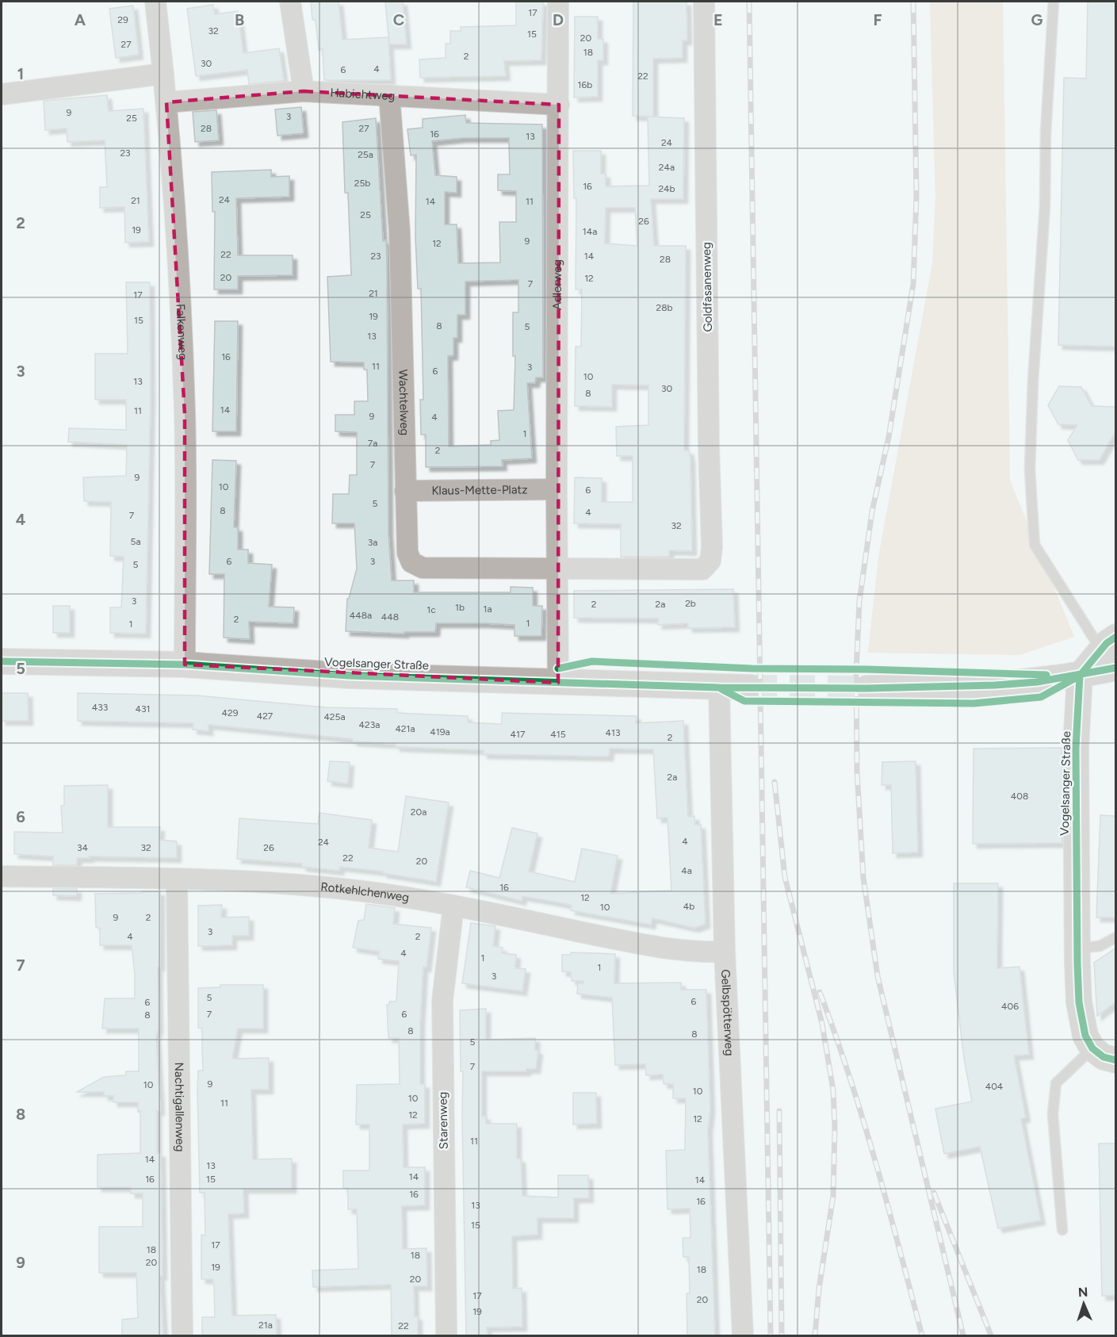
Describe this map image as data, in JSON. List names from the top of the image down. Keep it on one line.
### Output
{"streets":{"street":["Habichtweg","Adlerweg","Goldfasanenweg","Falkenweg","Wachtelweg","Klaus-Mette-Platz","Vogelsanger Straße","Rotkehlchenweg","Gelbspötterweg","Nachtigallenweg","Starenweg"]},"crossings":[["Habichtweg","Adlerweg"],["Habichtweg","Falkenweg"],["Habichtweg","Wachtelweg"],["Adlerweg","Goldfasanenweg"],["Adlerweg","Wachtelweg"],["Adlerweg","Klaus-Mette-Platz"],["Adlerweg","Vogelsanger Straße"],["Goldfasanenweg","Wachtelweg"],["Falkenweg","Vogelsanger Straße"],["Wachtelweg","Klaus-Mette-Platz"],["Vogelsanger Straße","Gelbspötterweg"],["Rotkehlchenweg","Gelbspötterweg"],["Rotkehlchenweg","Nachtigallenweg"],["Rotkehlchenweg","Starenweg"]],"house_numbers":["17","29","32","15","20","27","18","2","30","4","6","22","16b","9","3","25","28","27","16","13","24","23","25a","24a","25b","16","24b","24","21","14","11","25","26","19","14a","9","12","22","23","14","28","20","12","7","21","17","28b","19","15","8","5","13","16","11","3","6","10","13","30","8","14","11","9","4","1","7a","2","7","9","10","6","5","8","4","7","32","5a","3a","6","3","5","3","2b","2","2a","1b","1a","1c","448a","448","2","1","1","433","431","429","427","425a","423a","421a","419a","413","417","415","2","2a","408","20a","4","24","34","32","26","22","20","4a","16","12","4b","10","9","2","3","4","2","4","1","1","3","5","6","6","406","7","6","8","8","8","5","7","9","10","404","10","10","11","12","12","11","14","13","14","16","15","14","16","16","13","15","17","18","18","20","19","18","20","17","20","19","21a","22"],"north":"top","grid":{"columns":["A","B","C","D","E","F","G"],"rows":["1","2","3","4","5","6","7","8","9"]}}
